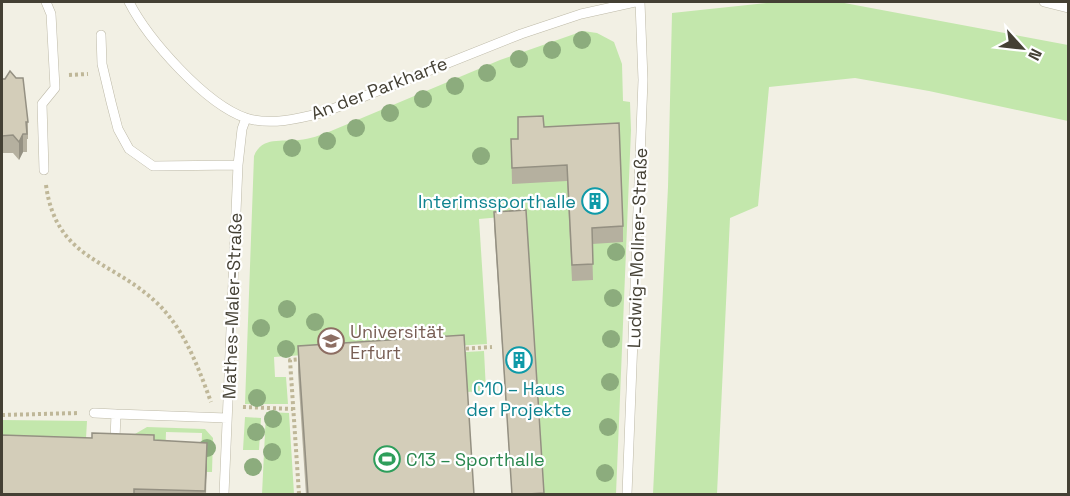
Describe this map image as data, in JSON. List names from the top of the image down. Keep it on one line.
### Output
{"streets":{"lane":["An der Parkharfe","Ludwig-Mollner-Straße","Mathes-Maler-Straße"]},"crossings":[["An der Parkharfe","Mathes-Maler-Straße"]],"places":{"building":["Interimssporthalle","C10 – Haus der Projekte"],"school or university":["Universität Erfurt"],"sports":["C13 – Sporthalle"]},"north":"bottom right"}
